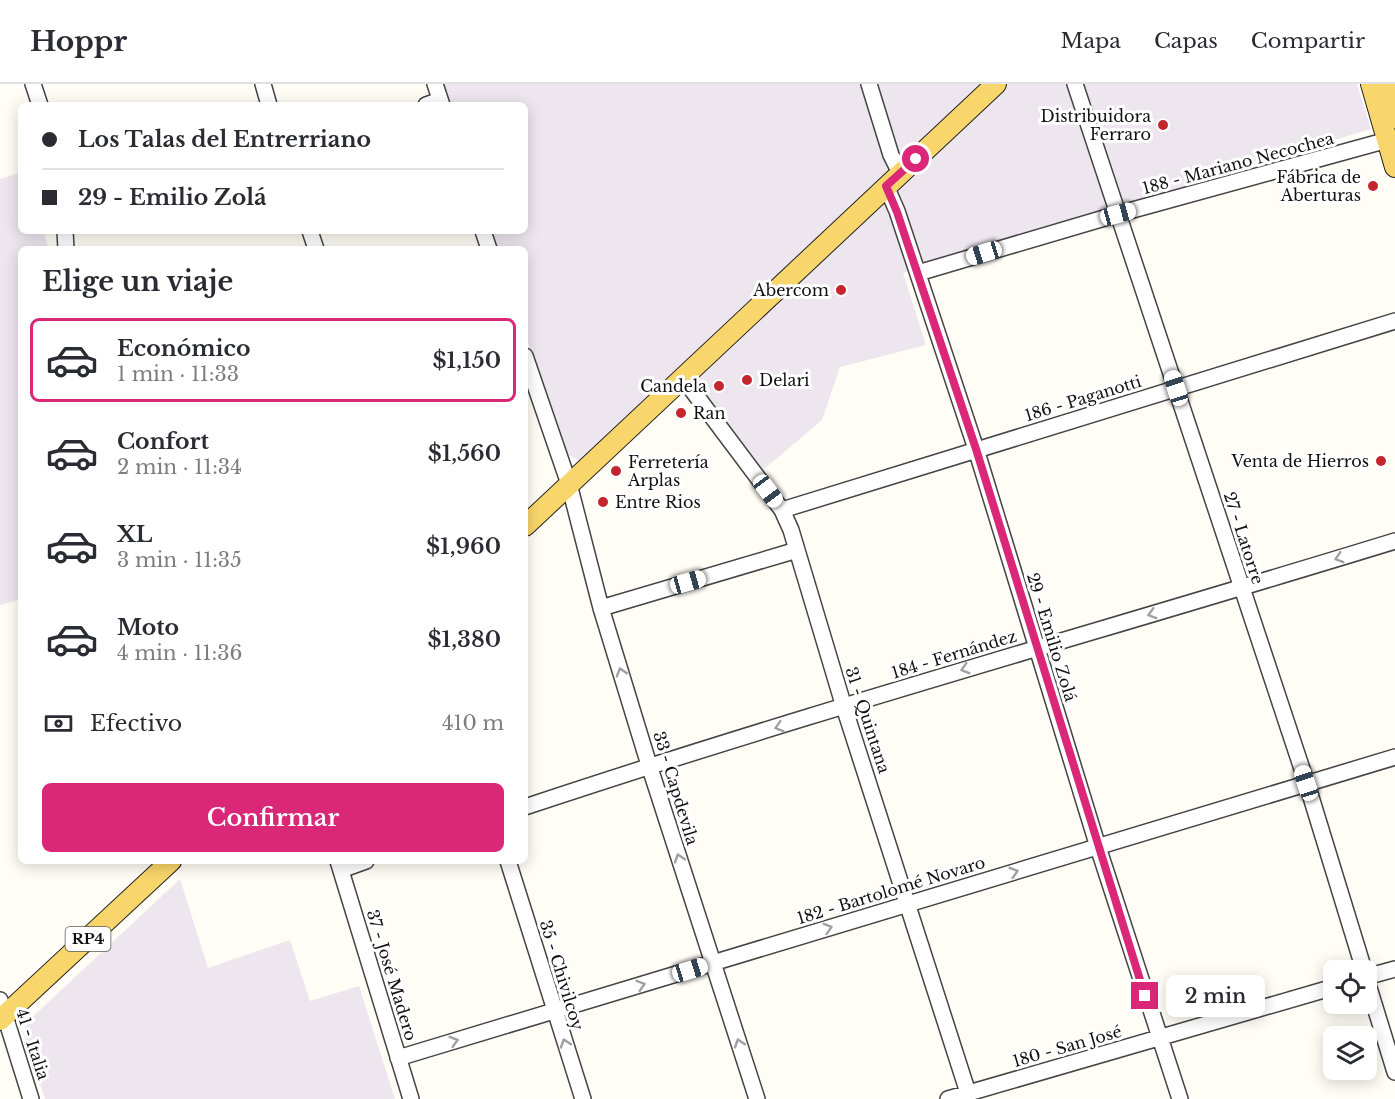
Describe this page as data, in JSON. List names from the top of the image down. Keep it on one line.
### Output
{"streets":{"main road":["RP4"],"street":["188 - Mariano Necochea","186 - Paganotti","27 - Latorre","29 - Emilio Zolá","184 - Fernández","31 - Quintana","33 - Capdevila","182 - Bartolomé Novaro","37 - José Madero","35 - Chivilcoy","41 - Italia","180 - San José"]},"crossings":[["188 - Mariano Necochea","27 - Latorre"],["188 - Mariano Necochea","29 - Emilio Zolá"],["186 - Paganotti","27 - Latorre"],["186 - Paganotti","29 - Emilio Zolá"],["186 - Paganotti","31 - Quintana"],["27 - Latorre","184 - Fernández"],["27 - Latorre","182 - Bartolomé Novaro"],["29 - Emilio Zolá","184 - Fernández"],["29 - Emilio Zolá","182 - Bartolomé Novaro"],["29 - Emilio Zolá","180 - San José"],["184 - Fernández","31 - Quintana"],["184 - Fernández","33 - Capdevila"],["31 - Quintana","182 - Bartolomé Novaro"],["31 - Quintana","180 - San José"],["33 - Capdevila","182 - Bartolomé Novaro"],["182 - Bartolomé Novaro","37 - José Madero"],["182 - Bartolomé Novaro","35 - Chivilcoy"],["RP4","41 - Italia"]],"one_way":["184 - Fernández","33 - Capdevila","182 - Bartolomé Novaro","35 - Chivilcoy"],"places":["Distribuidora Ferraro","Fábrica de Aberturas","Abercom","Delari","Candela","Ran","Venta de Hierros","Ferretería Arplas","Entre Rios"],"page":{"header":"Hoppr","nav":["Mapa","Capas","Compartir"],"banner":["Los Talas del Entrerriano","29 - Emilio Zolá"],"heading":"Elige un viaje","list":[{"name":"Económico","note":"1 min · 11:33","value":"$1,150"},{"name":"Confort","note":"2 min · 11:34","value":"$1,560"},{"name":"XL","note":"3 min · 11:35","value":"$1,960"},{"name":"Moto","note":"4 min · 11:36","value":"$1,380"}],"pay":["Efectivo","410 m"],"buttons":"Confirmar","bubble":"2 min"}}
